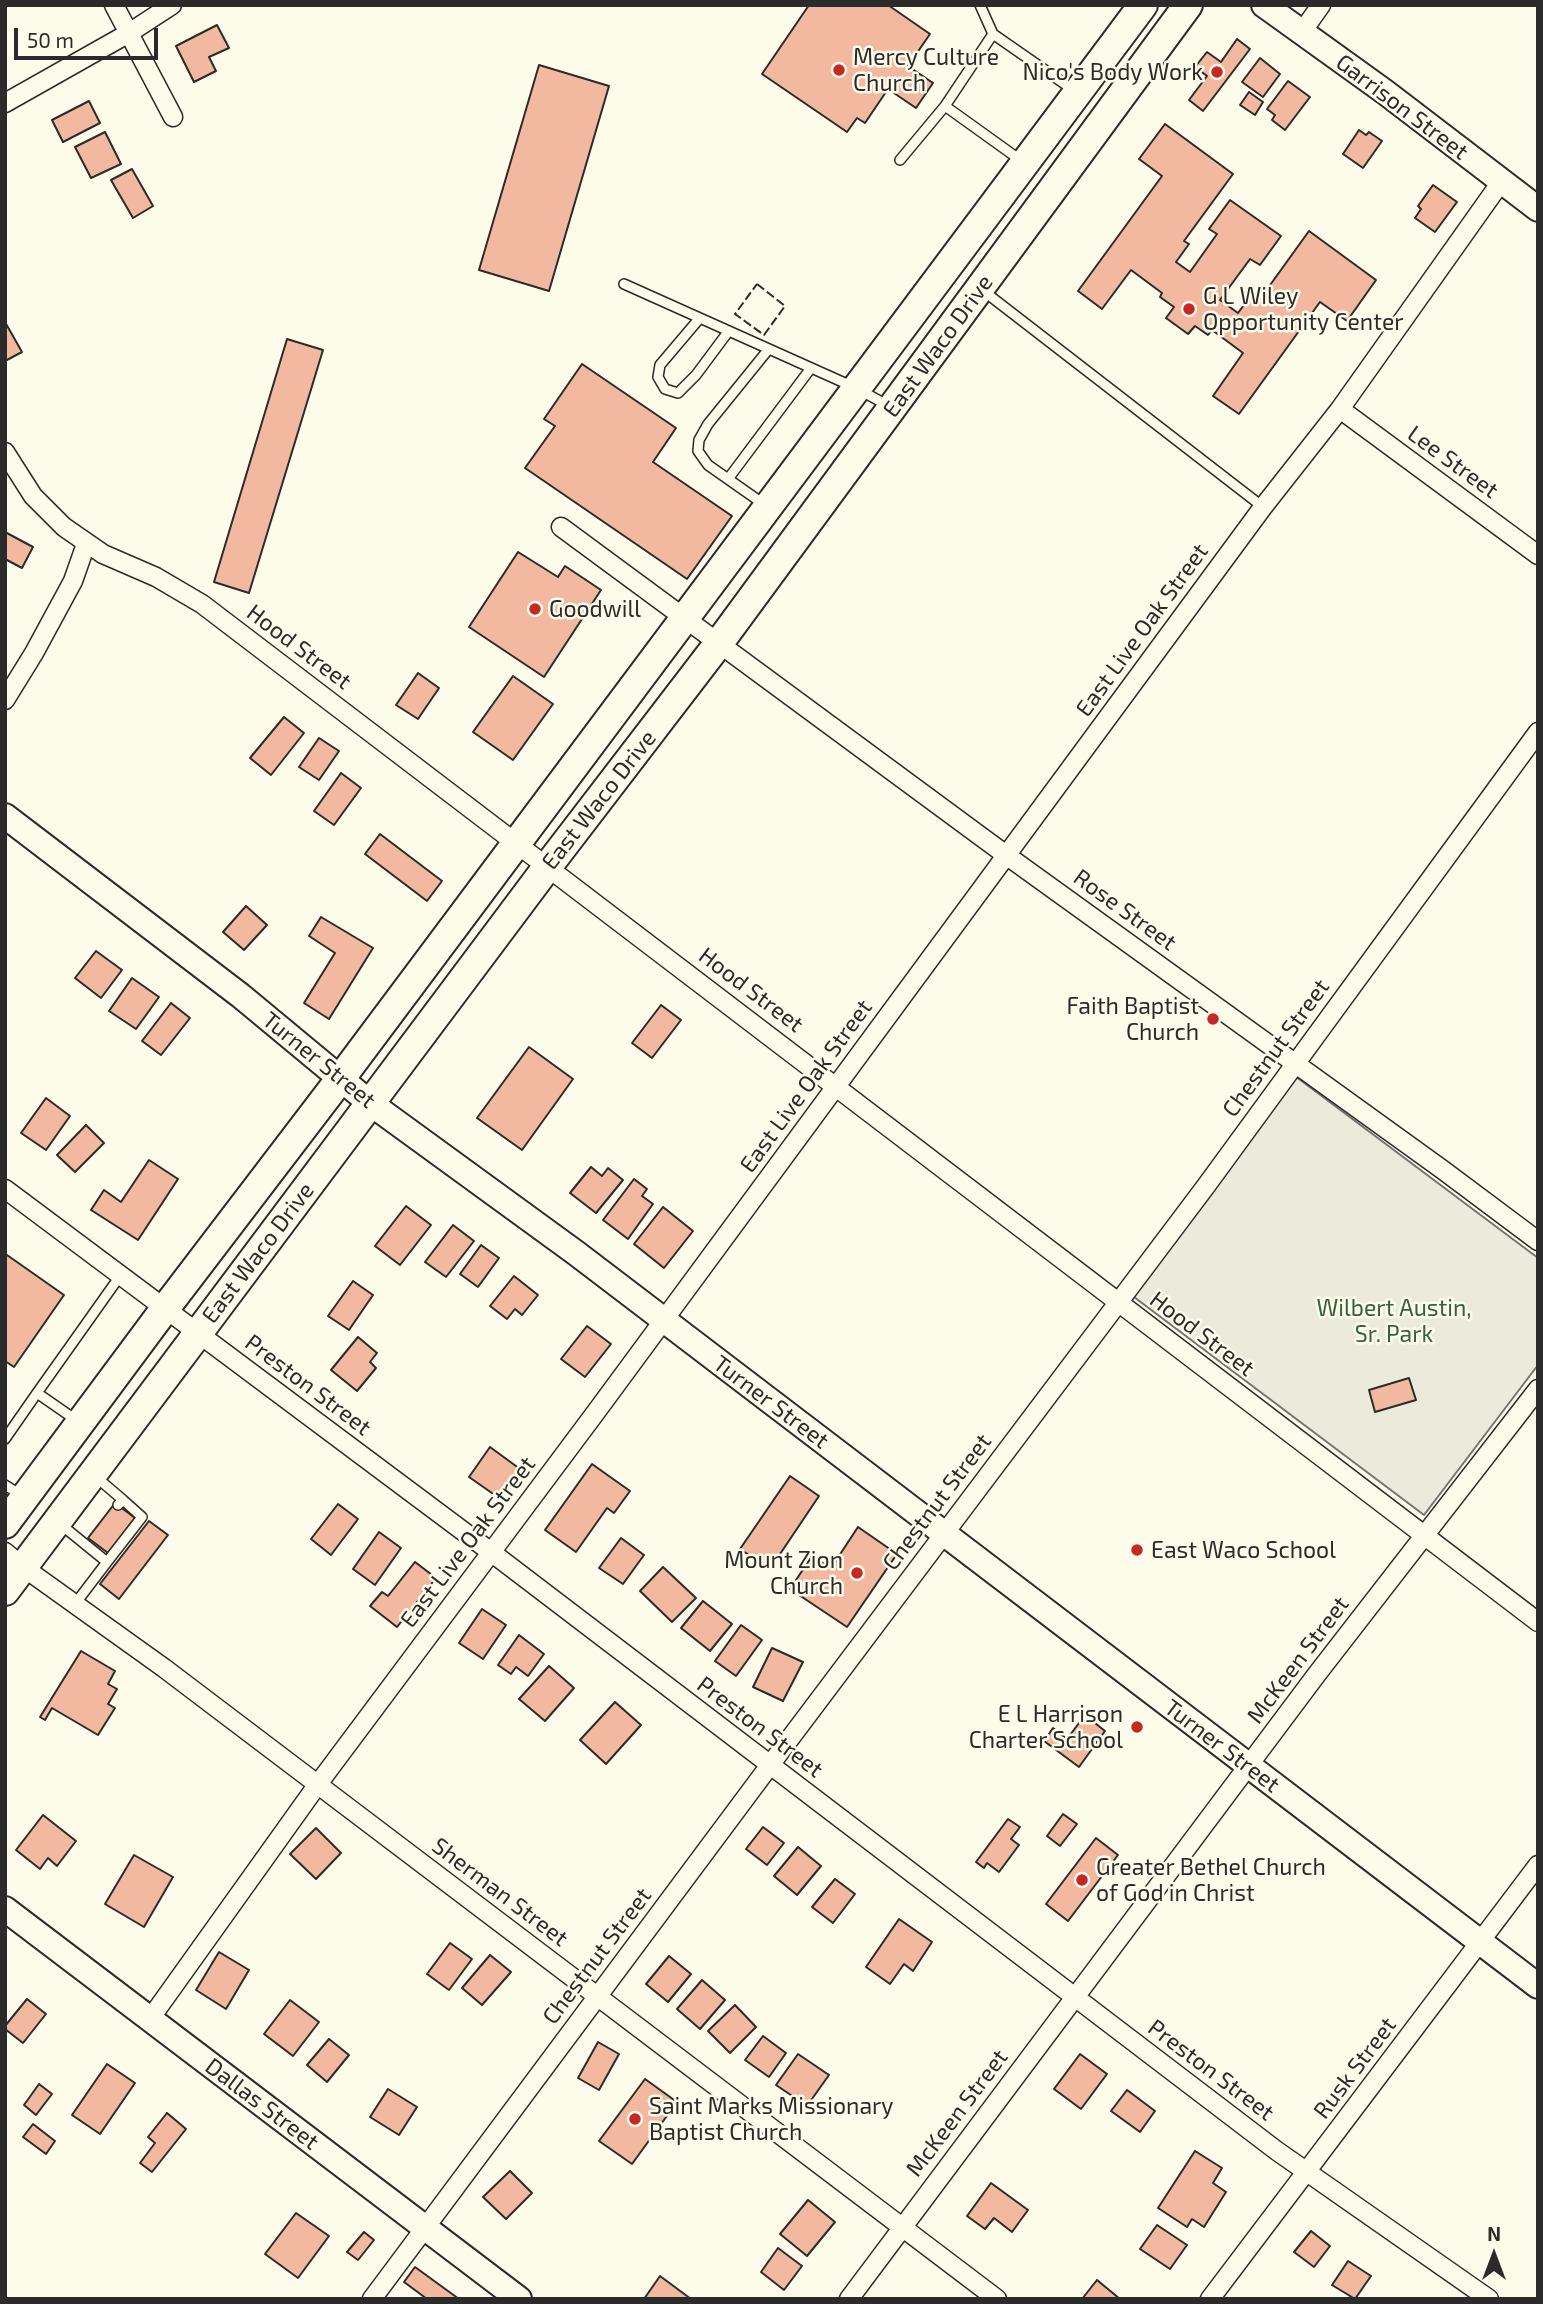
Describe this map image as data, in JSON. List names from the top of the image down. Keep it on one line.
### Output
{"streets":{"main road":["East Waco Drive"],"street":["Garrison Street","Lee Street","East Live Oak Street","Hood Street","Rose Street","Chestnut Street","Turner Street","Preston Street","McKeen Street","Sherman Street","Rusk Street","Dallas Street"]},"crossings":[["Garrison Street","East Live Oak Street"],["East Waco Drive","Hood Street"],["East Waco Drive","Rose Street"],["East Waco Drive","Turner Street"],["East Waco Drive","Preston Street"],["East Waco Drive","Sherman Street"],["Lee Street","East Live Oak Street"],["East Live Oak Street","Hood Street"],["East Live Oak Street","Rose Street"],["East Live Oak Street","Turner Street"],["East Live Oak Street","Preston Street"],["East Live Oak Street","Sherman Street"],["East Live Oak Street","Dallas Street"],["Hood Street","Chestnut Street"],["Hood Street","McKeen Street"],["Rose Street","Chestnut Street"],["Chestnut Street","Turner Street"],["Chestnut Street","Preston Street"],["Chestnut Street","Sherman Street"],["Chestnut Street","Dallas Street"],["Turner Street","McKeen Street"],["Turner Street","Rusk Street"],["Preston Street","McKeen Street"],["Preston Street","Rusk Street"],["McKeen Street","Sherman Street"]],"parks":["Wilbert Austin, Sr. Park"],"places":["Mercy Culture Church","Nico's Body Work","G L Wiley Opportunity Center","Goodwill","Faith Baptist Church","East Waco School","Mount Zion Church","E L Harrison Charter School","Greater Bethel Church of God in Christ","Saint Marks Missionary Baptist Church"],"scale_bar":"50 m","north":"top"}
